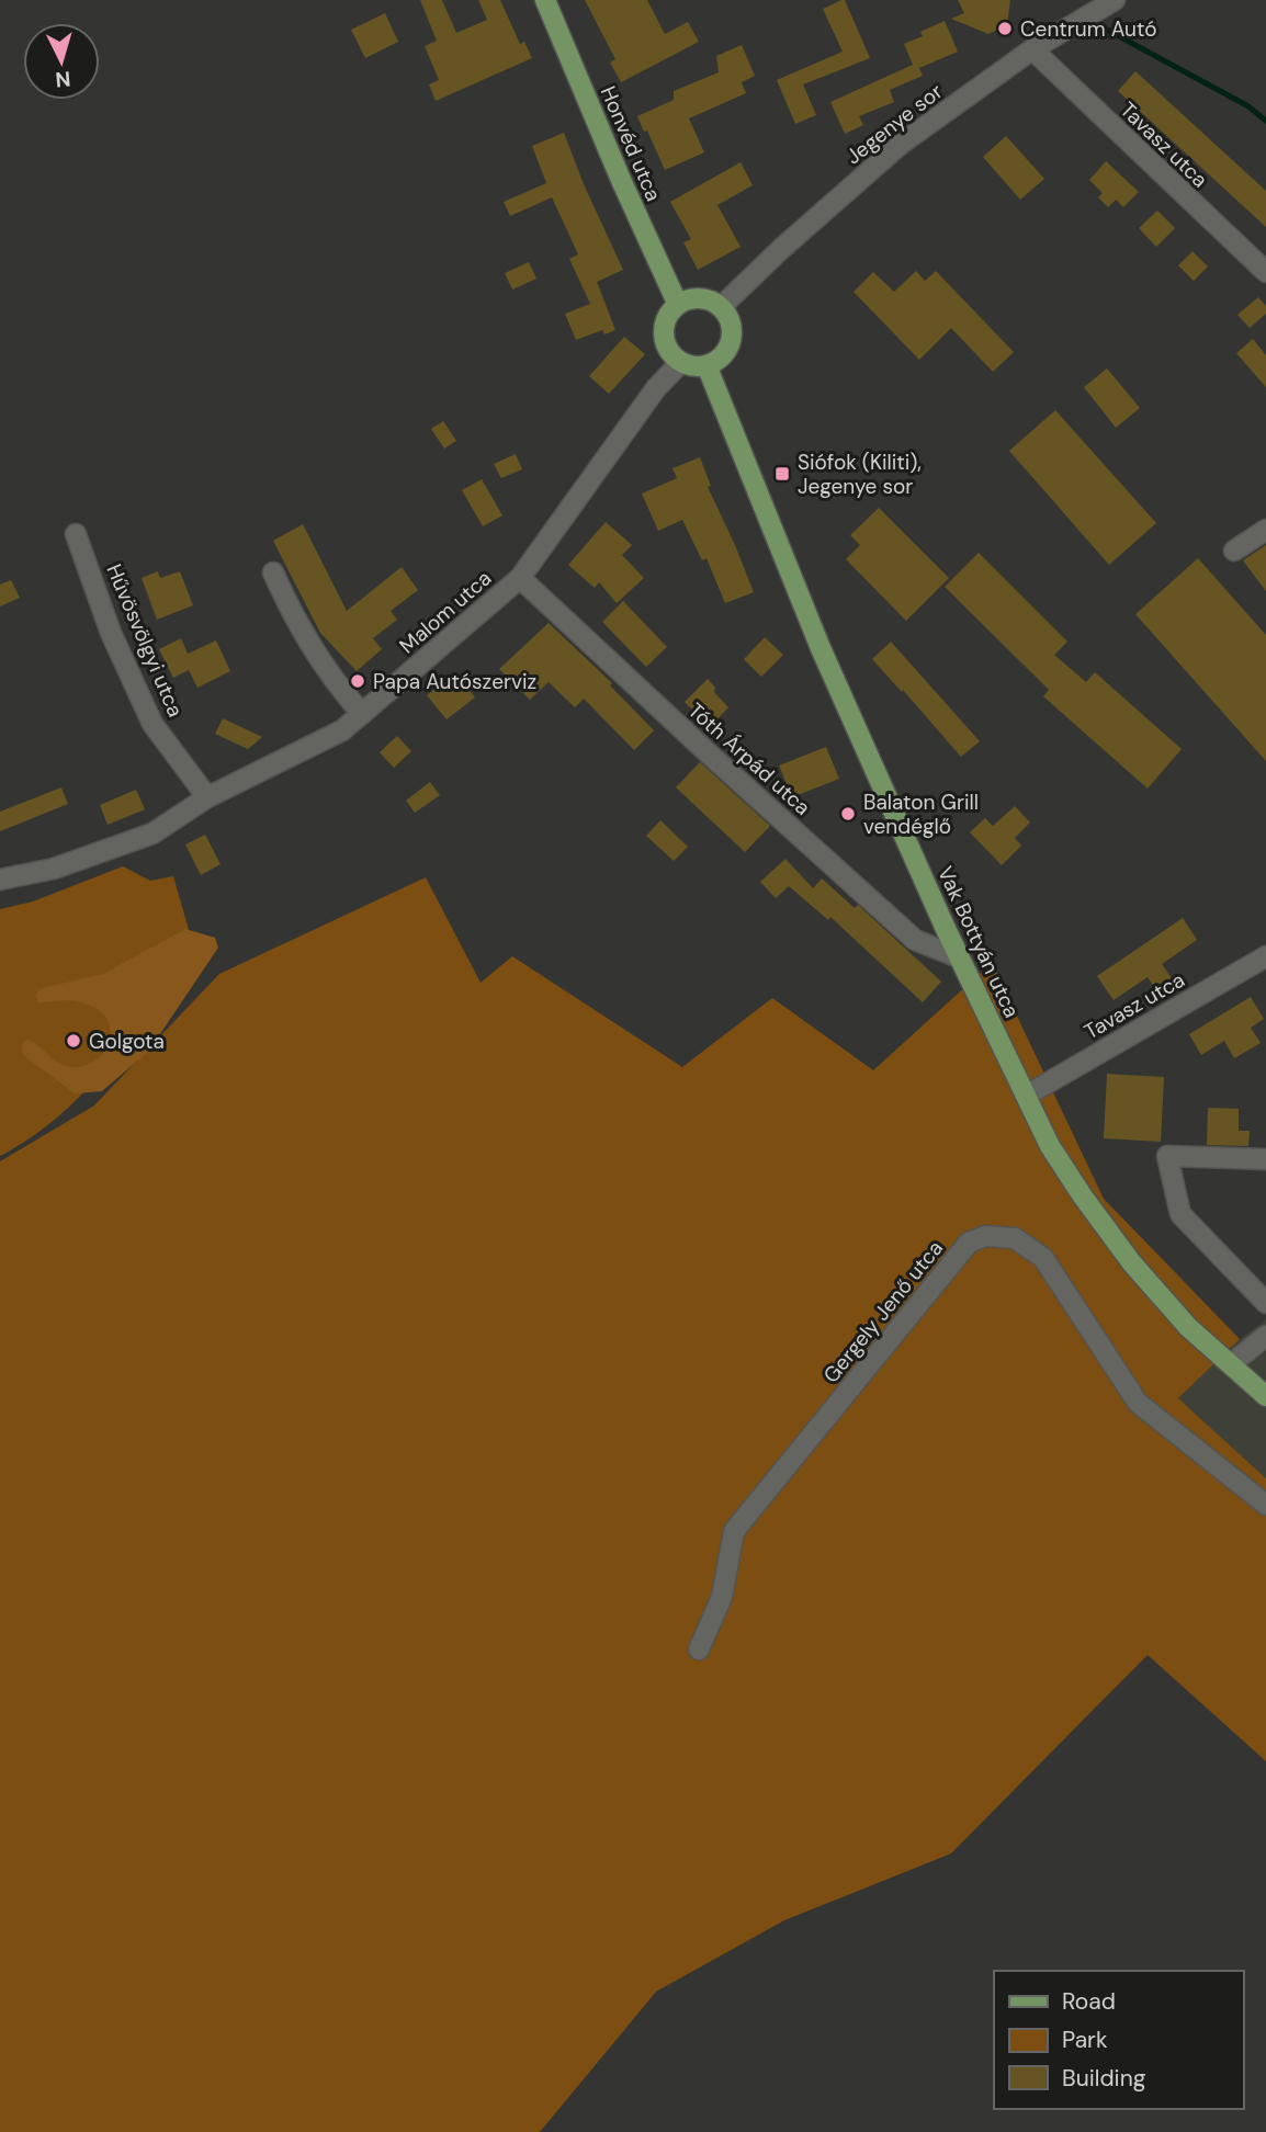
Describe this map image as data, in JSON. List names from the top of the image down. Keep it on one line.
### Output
{"streets":{"main road":["Honvéd utca","Vak Bottyán utca"],"street":["Jegenye sor","Tavasz utca","Malom utca","Hűvösvölgyi utca","Tóth Árpád utca","Gergely Jenő utca"]},"crossings":[["Jegenye sor","Honvéd utca"],["Jegenye sor","Tavasz utca"],["Jegenye sor","Malom utca"],["Jegenye sor","Vak Bottyán utca"],["Honvéd utca","Malom utca"],["Honvéd utca","Vak Bottyán utca"],["Tavasz utca","Vak Bottyán utca"],["Malom utca","Hűvösvölgyi utca"],["Malom utca","Tóth Árpád utca"],["Malom utca","Vak Bottyán utca"],["Tóth Árpád utca","Vak Bottyán utca"]],"places":{"other":["Centrum Autó","Papa Autószerviz","Balaton Grill vendéglő","Golgota"],"transit":["Siófok (Kiliti), Jegenye sor"]},"legend":["Road","Park","Building"],"north":"bottom"}
